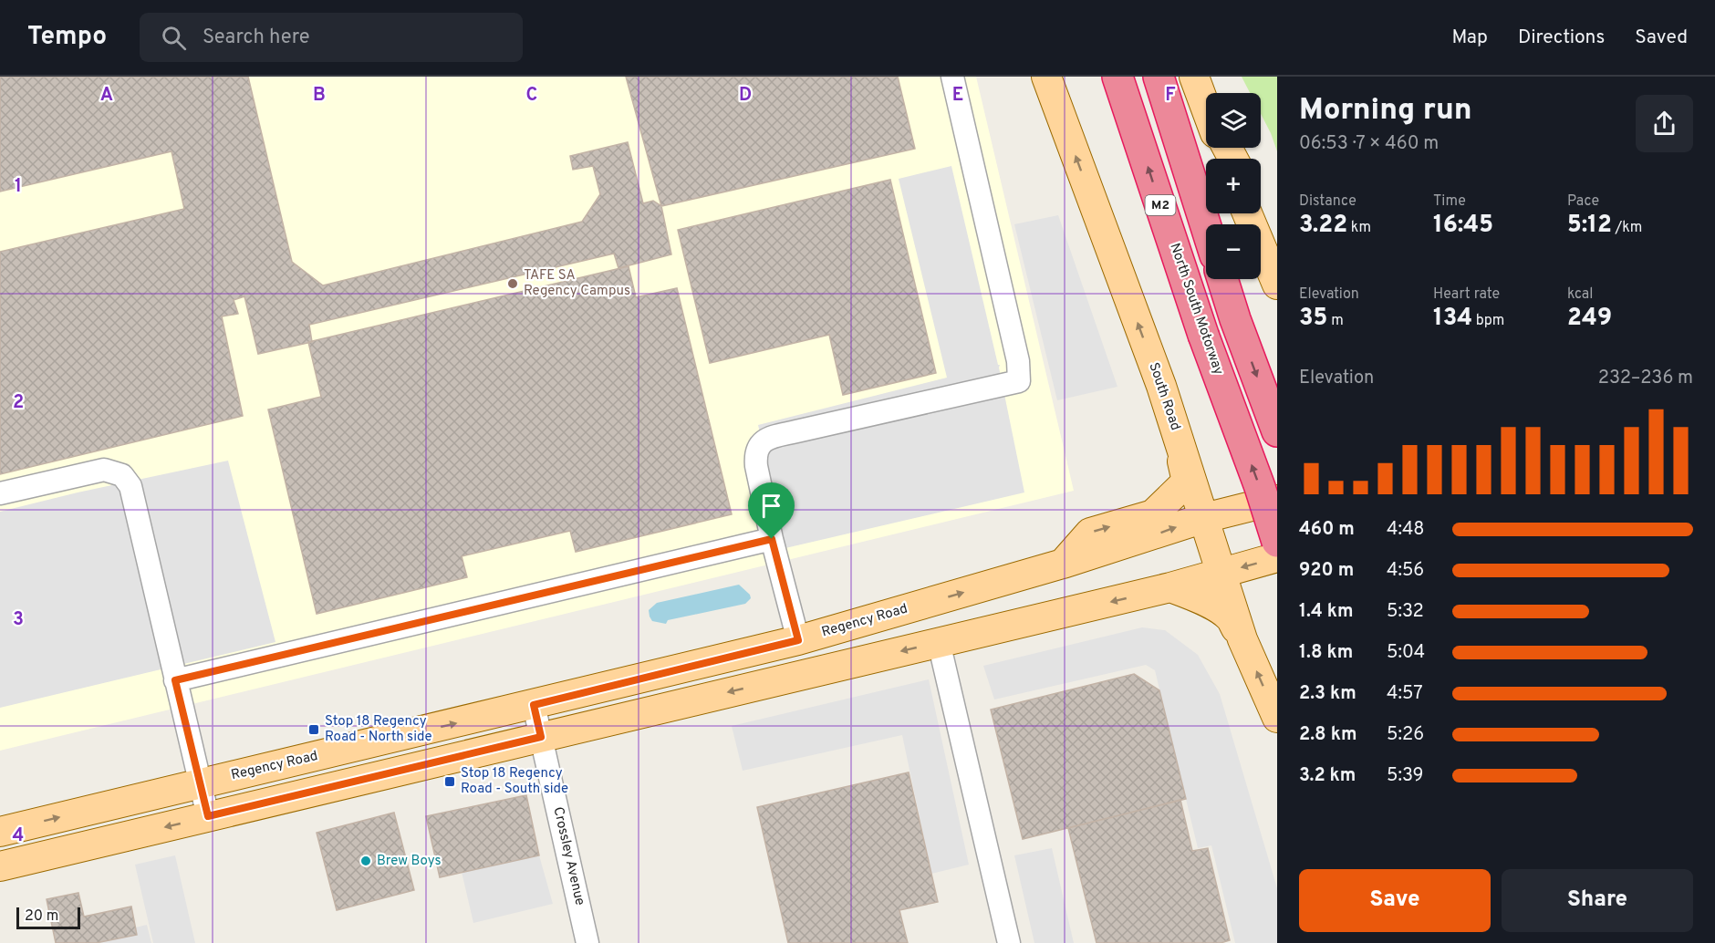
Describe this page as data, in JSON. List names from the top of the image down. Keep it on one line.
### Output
{"streets":{"highway":["M2","North South Motorway"],"main road":["South Road","Regency Road"],"street":["Crossley Avenue"]},"crossings":[["South Road","Regency Road"],["Regency Road","Crossley Avenue"]],"places":{"other":["TAFE SA Regency Campus","Brew Boys"],"transit":["Stop 18 Regency Road - North side","Stop 18 Regency Road - South side"]},"scale_bar":"20 m","page":{"header":"Tempo","search":"Search here","nav":["Map","Directions","Saved"],"heading":["Morning run","06:53 · 7 × 460 m"],"map_buttons":["+","−"],"stats":[["Distance","3.22 km"],["Time","16:45"],["Pace","5:12 /km"],["Elevation","35 m"],["Heart rate","134 bpm"],["kcal","249"]],"chart":["Elevation","232–236 m"],"list":[{"name":"460 m","note":"4:48"},{"name":"920 m","note":"4:56"},{"name":"1.4 km","note":"5:32"},{"name":"1.8 km","note":"5:04"},{"name":"2.3 km","note":"4:57"},{"name":"2.8 km","note":"5:26"},{"name":"3.2 km","note":"5:39"}],"buttons":["Save","Share"],"scale":"20 m"},"grid":{"columns":["A","B","C","D","E","F"],"rows":["1","2","3","4"]}}
